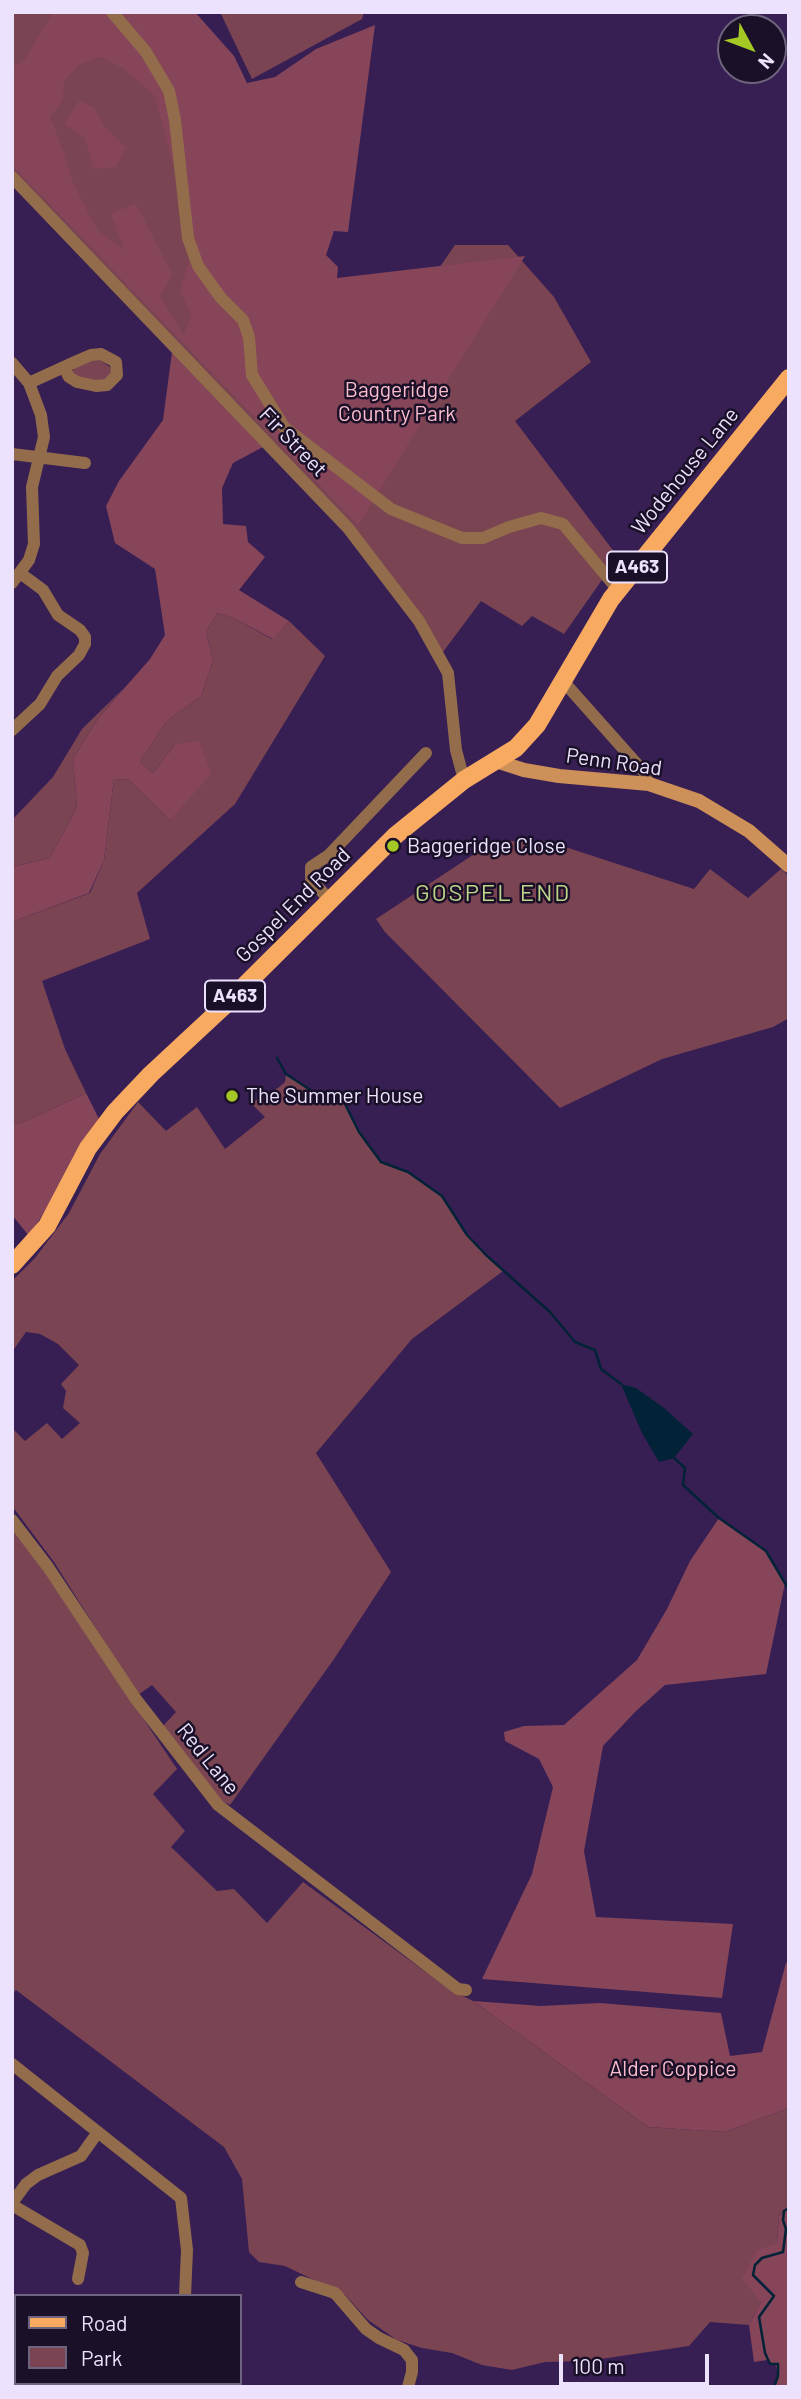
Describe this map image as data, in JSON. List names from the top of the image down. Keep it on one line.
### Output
{"streets":{"main road":["Wodehouse Lane","A463","Gospel End Road"],"street":["Fir Street","Penn Road","Red Lane"]},"crossings":[["Fir Street","Gospel End Road"],["Wodehouse Lane","Penn Road"],["Wodehouse Lane","Gospel End Road"],["Penn Road","Gospel End Road"]],"districts":["GOSPEL END"],"parks":["Baggeridge Country Park","Alder Coppice"],"places":["Baggeridge Close","The Summer House"],"legend":["Road","Park"],"scale_bar":"100 m","north":"bottom right"}
